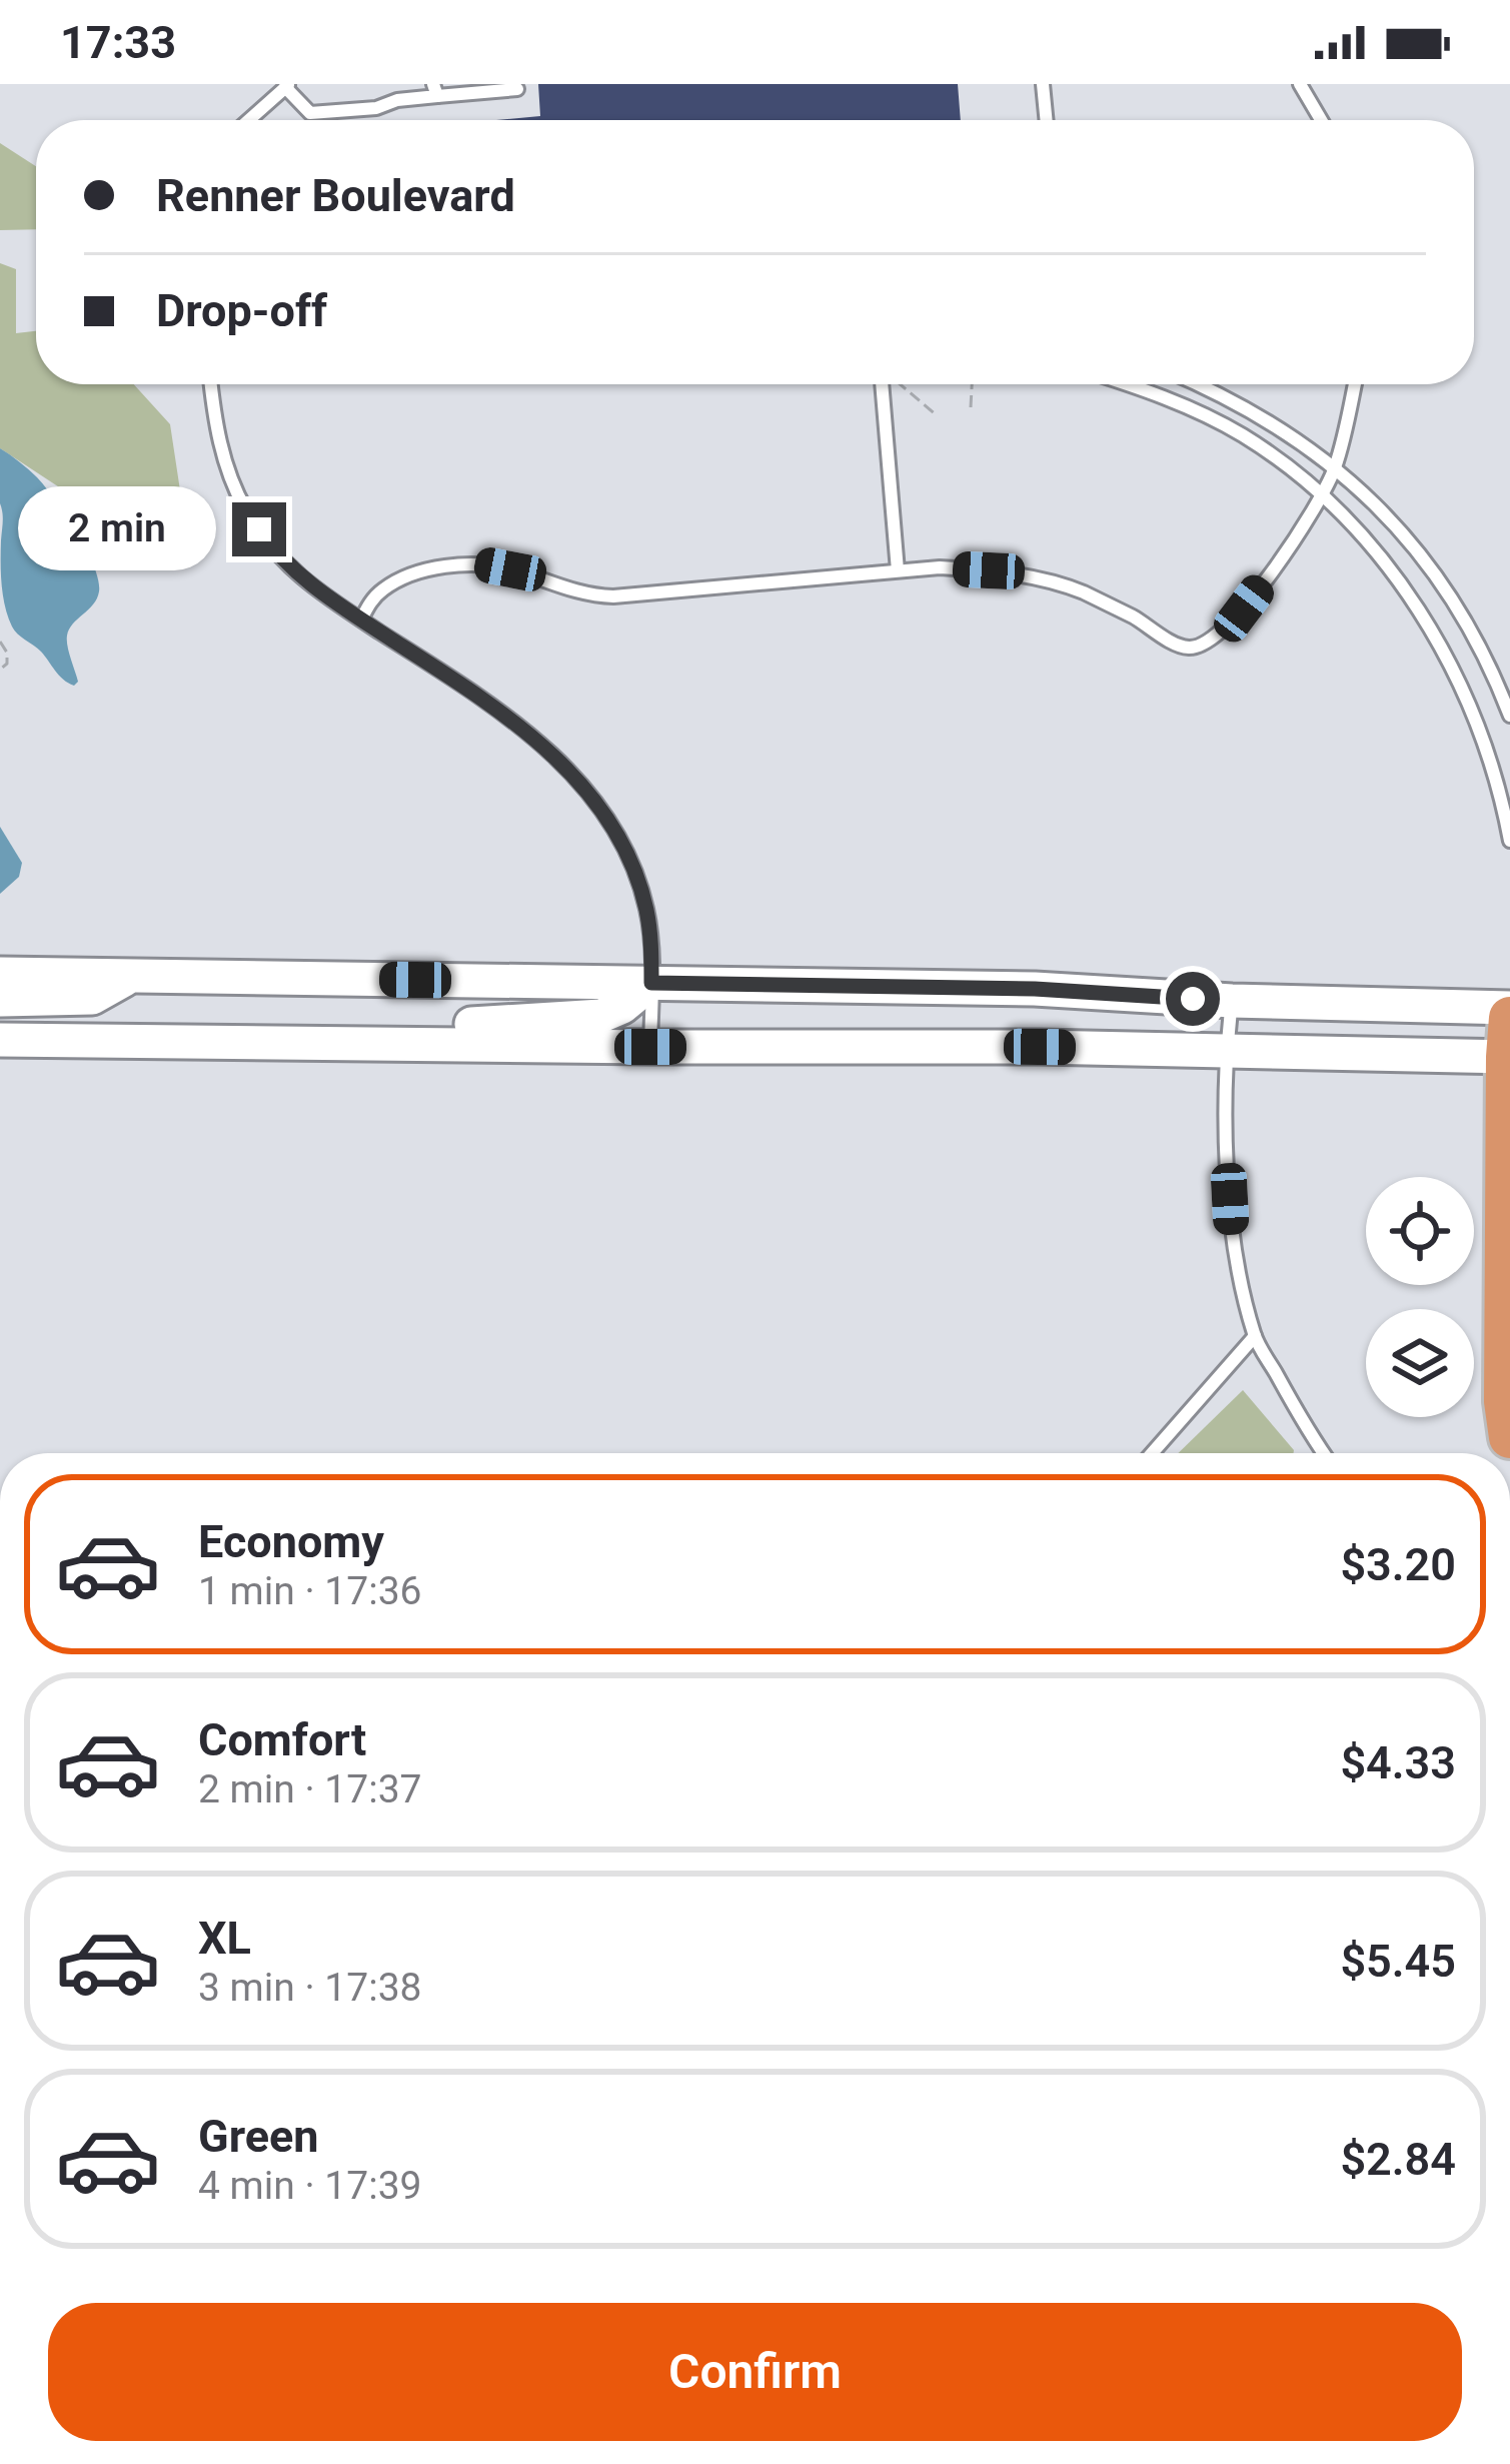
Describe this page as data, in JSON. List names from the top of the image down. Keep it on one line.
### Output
{"page":{"status":"17:33","banner":["Renner Boulevard","Drop-off"],"bubble":"2 min","list":[{"name":"Economy","note":"1 min · 17:36","value":"$3.20"},{"name":"Comfort","note":"2 min · 17:37","value":"$4.33"},{"name":"XL","note":"3 min · 17:38","value":"$5.45"},{"name":"Green","note":"4 min · 17:39","value":"$2.84"}],"buttons":"Confirm"}}
